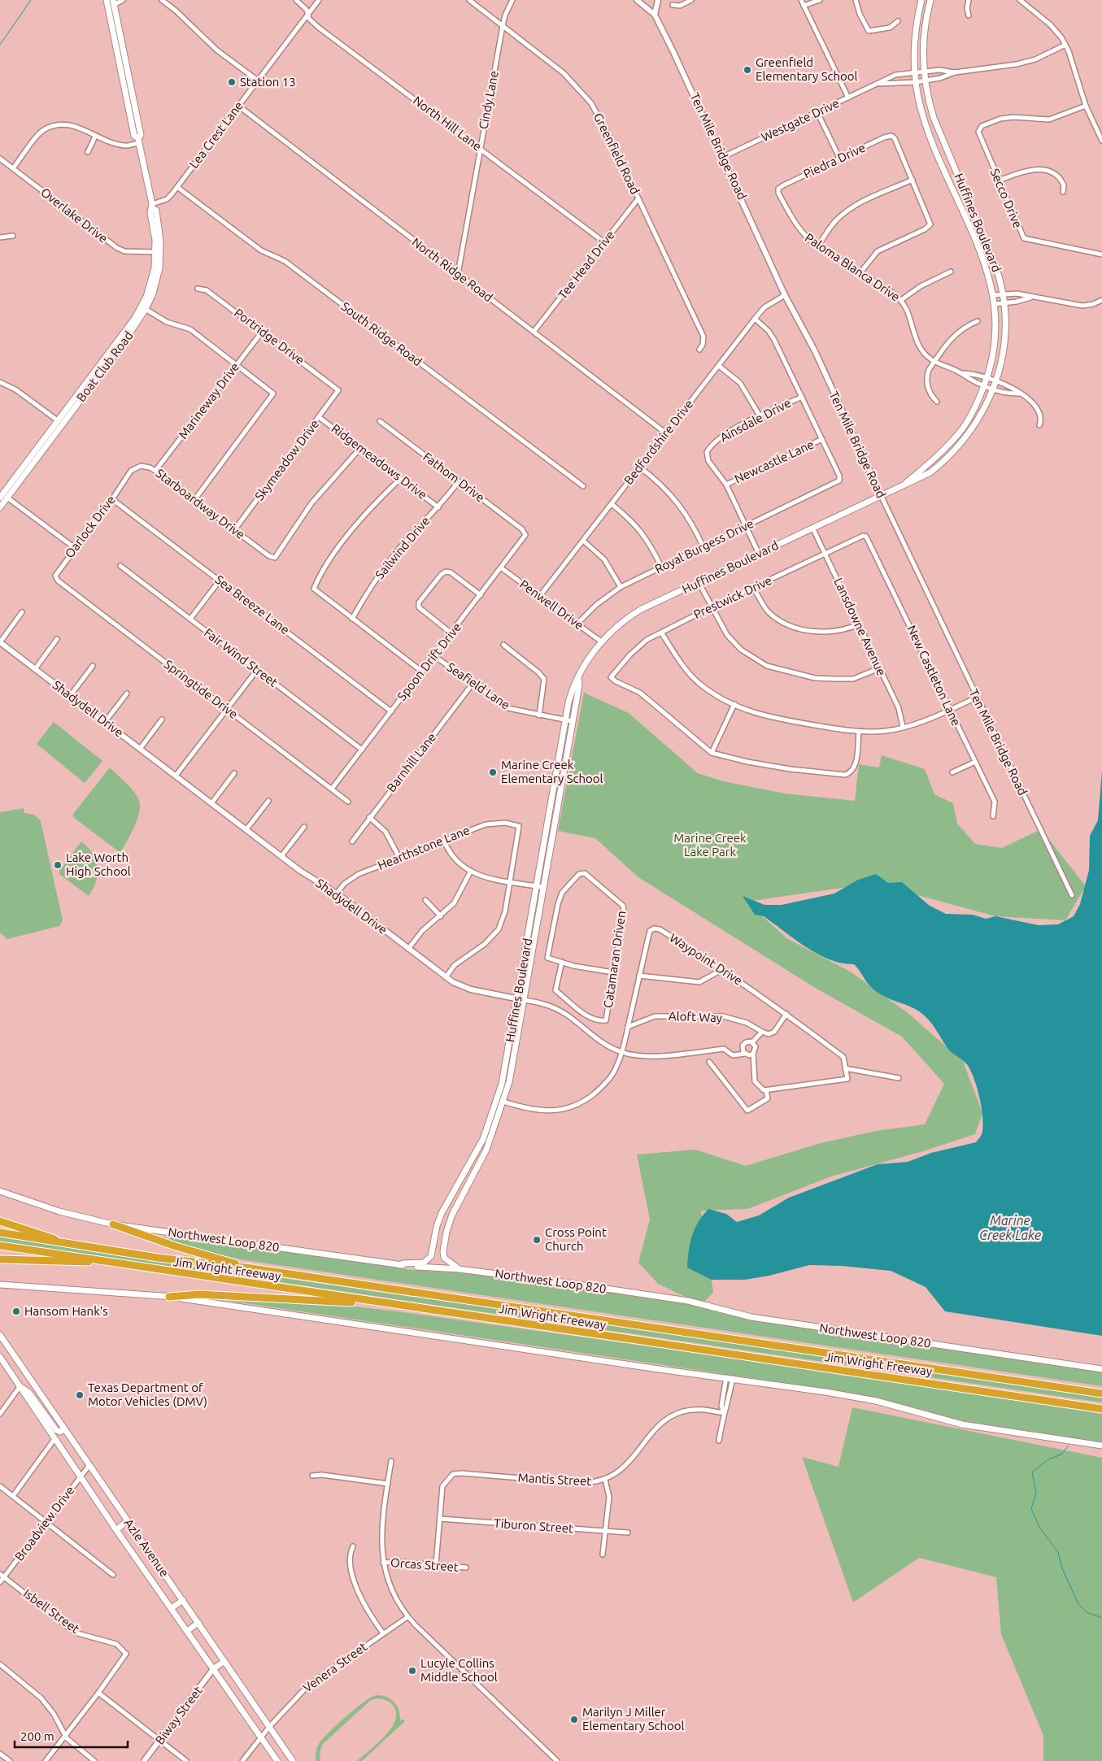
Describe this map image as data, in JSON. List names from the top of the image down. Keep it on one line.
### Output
{"streets":{"highway":["Jim Wright Freeway"],"main road":["Huffines Boulevard","Boat Club Road","Northwest Loop 820","Azle Avenue"],"street":["Cindy Lane","Westgate Drive","North Hill Lane","Lea Crest Lane","Ten Mile Bridge Road","Greenfield Road","Piedra Drive","Secco Drive","Overlake Drive","Tee Head Drive","Paloma Blanca Drive","North Ridge Road","South Ridge Road","Portridge Drive","Marineway Drive","Ainsdale Drive","Bedfordshire Drive","Skymeadow Drive","Ridgemeadows Drive","Newcastle Lane","Fathom Drive","Starboardway Drive","Oarlock Drive","Royal Burgess Drive","Sailwind Drive","Prestwick Drive","Sea Breeze Lane","Penwell Drive","Lansdowne Avenue","Fair Wind Street","Spoon Drift Drive","New Castleton Lane","Seafield Lane","Springtide Drive","Shadydell Drive","Barnhill Lane","Hearthstone Lane","Catamaran Driven","Waypoint Drive","Aloft Way","Mantis Street","Broadview Drive","Tiburon Street","Orcas Street","Isbell Street","Venera Street","Biway Street"]},"crossings":[["Cindy Lane","North Hill Lane"],["Cindy Lane","Greenfield Road"],["Cindy Lane","North Ridge Road"],["Westgate Drive","Ten Mile Bridge Road"],["Westgate Drive","Huffines Boulevard"],["North Hill Lane","Lea Crest Lane"],["North Hill Lane","Tee Head Drive"],["Lea Crest Lane","North Ridge Road"],["Lea Crest Lane","South Ridge Road"],["Lea Crest Lane","Boat Club Road"],["Ten Mile Bridge Road","Huffines Boulevard"],["Ten Mile Bridge Road","Bedfordshire Drive"],["Greenfield Road","Tee Head Drive"],["Piedra Drive","Paloma Blanca Drive"],["Overlake Drive","Boat Club Road"],["Huffines Boulevard","Paloma Blanca Drive"],["Huffines Boulevard","Ainsdale Drive"],["Huffines Boulevard","Penwell Drive"],["Huffines Boulevard","Lansdowne Avenue"],["Huffines Boulevard","Seafield Lane"],["Huffines Boulevard","Shadydell Drive"],["Huffines Boulevard","Catamaran Driven"],["Huffines Boulevard","Waypoint Drive"],["Huffines Boulevard","Northwest Loop 820"],["Tee Head Drive","North Ridge Road"],["North Ridge Road","Bedfordshire Drive"],["Portridge Drive","Marineway Drive"],["Portridge Drive","Skymeadow Drive"],["Marineway Drive","Starboardway Drive"],["Ainsdale Drive","Newcastle Lane"],["Ainsdale Drive","Royal Burgess Drive"],["Bedfordshire Drive","Penwell Drive"],["Skymeadow Drive","Ridgemeadows Drive"],["Skymeadow Drive","Starboardway Drive"],["Ridgemeadows Drive","Starboardway Drive"],["Ridgemeadows Drive","Sailwind Drive"],["Newcastle Lane","Royal Burgess Drive"],["Fathom Drive","Sailwind Drive"],["Fathom Drive","Spoon Drift Drive"],["Starboardway Drive","Oarlock Drive"],["Oarlock Drive","Sea Breeze Lane"],["Oarlock Drive","Springtide Drive"],["Royal Burgess Drive","Penwell Drive"],["Prestwick Drive","Lansdowne Avenue"],["Prestwick Drive","New Castleton Lane"],["Sea Breeze Lane","Spoon Drift Drive"],["Penwell Drive","Spoon Drift Drive"],["Fair Wind Street","Spoon Drift Drive"],["Spoon Drift Drive","Seafield Lane"],["Spoon Drift Drive","Springtide Drive"],["Seafield Lane","Barnhill Lane"],["Shadydell Drive","Hearthstone Lane"],["Shadydell Drive","Waypoint Drive"],["Waypoint Drive","Aloft Way"],["Mantis Street","Tiburon Street"],["Mantis Street","Orcas Street"],["Broadview Drive","Azle Avenue"],["Broadview Drive","Isbell Street"],["Azle Avenue","Venera Street"],["Azle Avenue","Biway Street"]],"water":["Marine Creek Lake"],"parks":["Marine Creek Lake Park"],"places":["Greenfield Elementary School","Station 13","Marine Creek Elementary School","Lake Worth High School","Cross Point Church","Hansom Hank's","Texas Department of Motor Vehicles (DMV)","Lucyle Collins Middle School","Marilyn J Miller Elementary School"],"scale_bar":"200 m"}
